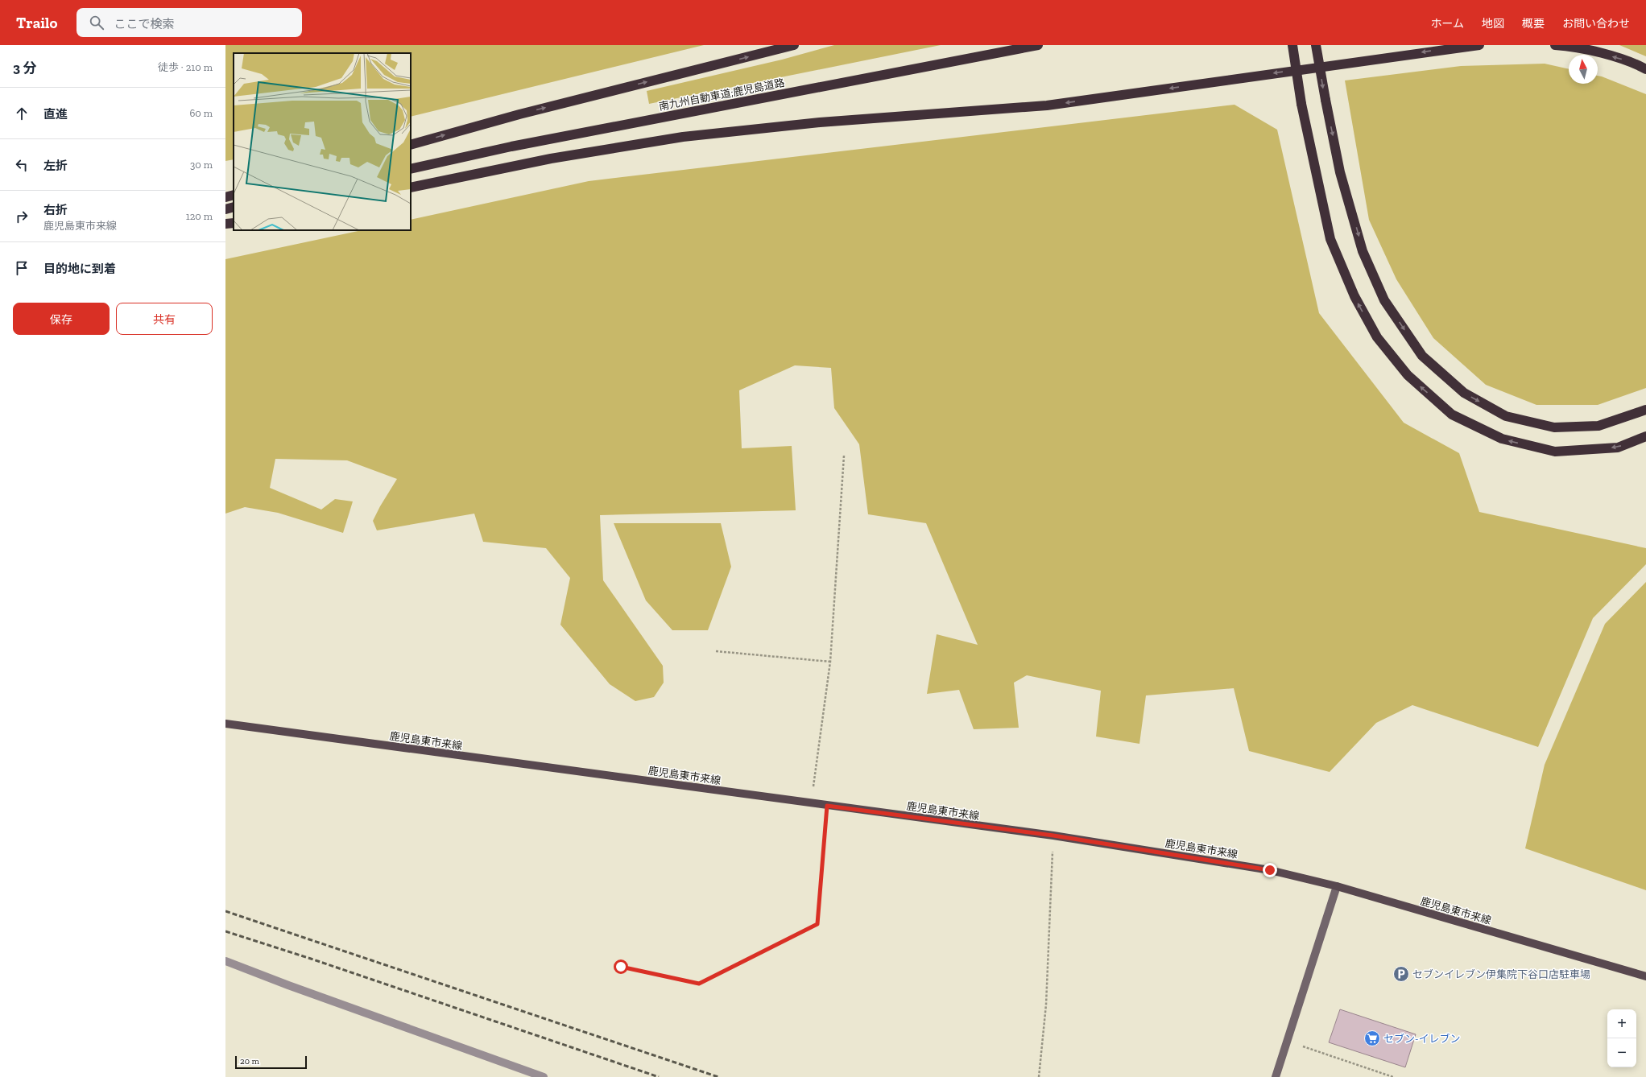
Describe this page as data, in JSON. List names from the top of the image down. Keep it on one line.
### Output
{"streets":{"highway":["南九州自動車道;鹿児島道路"],"main road":["鹿児島東市来線"]},"places":{"parking":["セブンイレブン伊集院下谷口店駐車場"],"supermarket":["セブン-イレブン"]},"scale_bar":"20 m","north":"top","page":{"header":"Trailo","search":"ここで検索","nav":["ホーム","地図","概要","お問い合わせ"],"heading":["3 分","徒歩 · 210 m"],"list":[["直進","60 m"],["左折","30 m"],["右折","鹿児島東市来線","120 m"],"目的地に到着"],"buttons":["保存","共有"],"map_buttons":["+","−"],"scale":"20 m"}}
